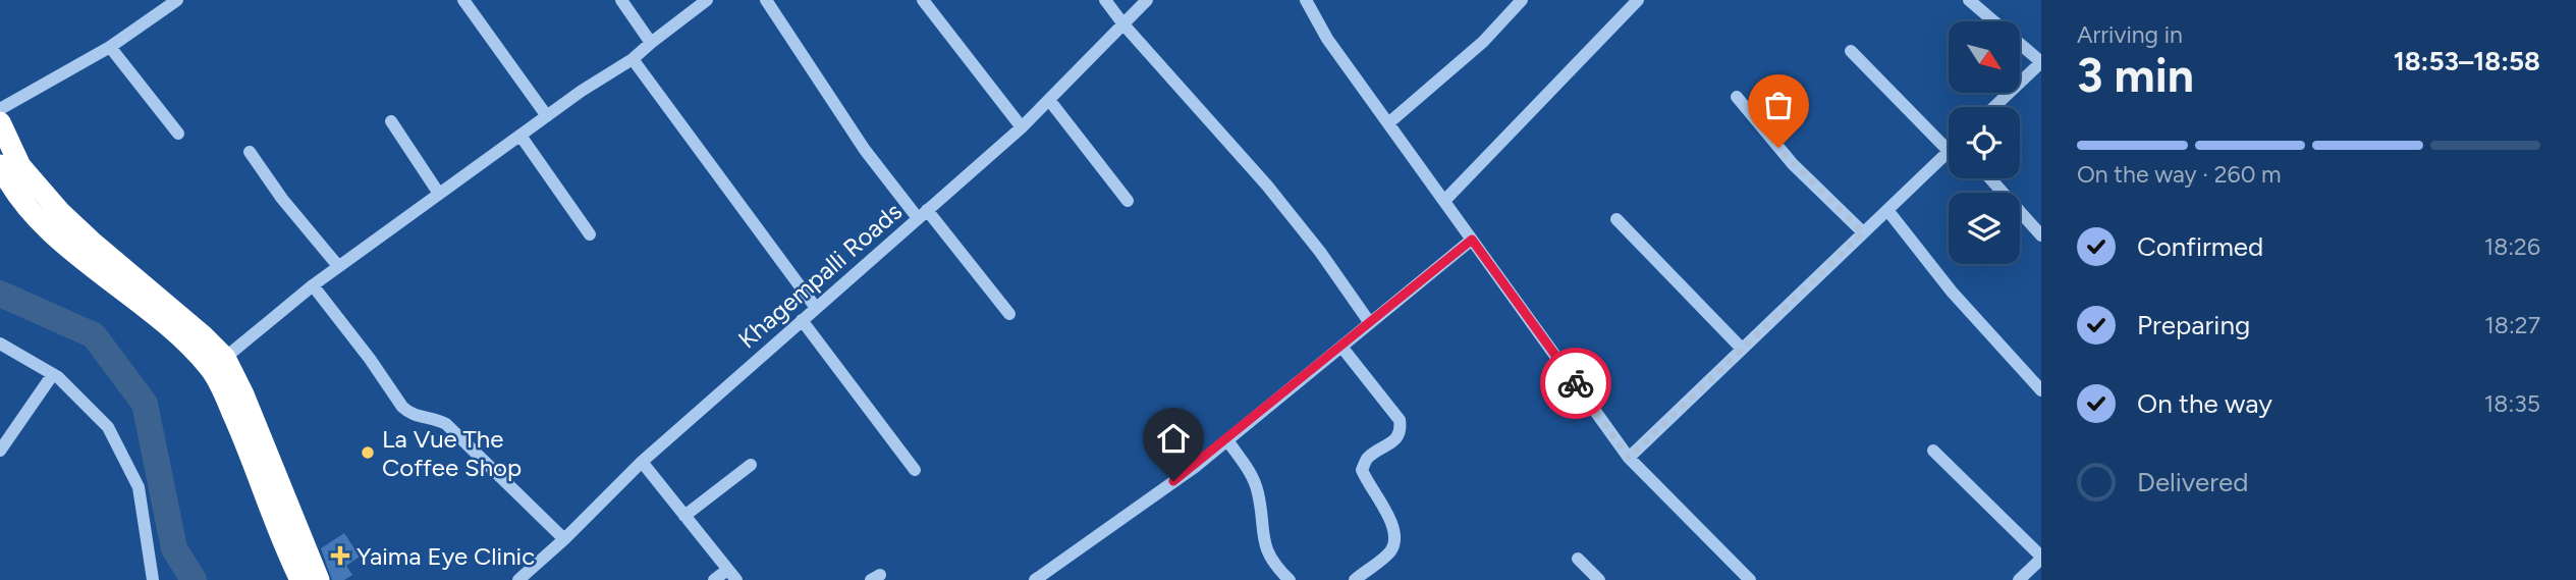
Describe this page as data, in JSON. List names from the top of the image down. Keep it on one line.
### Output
{"streets":{"street":["Khagempalli Roads"]},"places":{"other":["La Vue The Coffee Shop"],"health":["Yaima Eye Clinic"]},"north":"bottom right","page":{"heading":["3 min","Arriving in","18:53–18:58"],"bar":"On the way · 260 m","list":[["Confirmed","18:26"],["Preparing","18:27"],["On the way","18:35"],"Delivered"]}}
